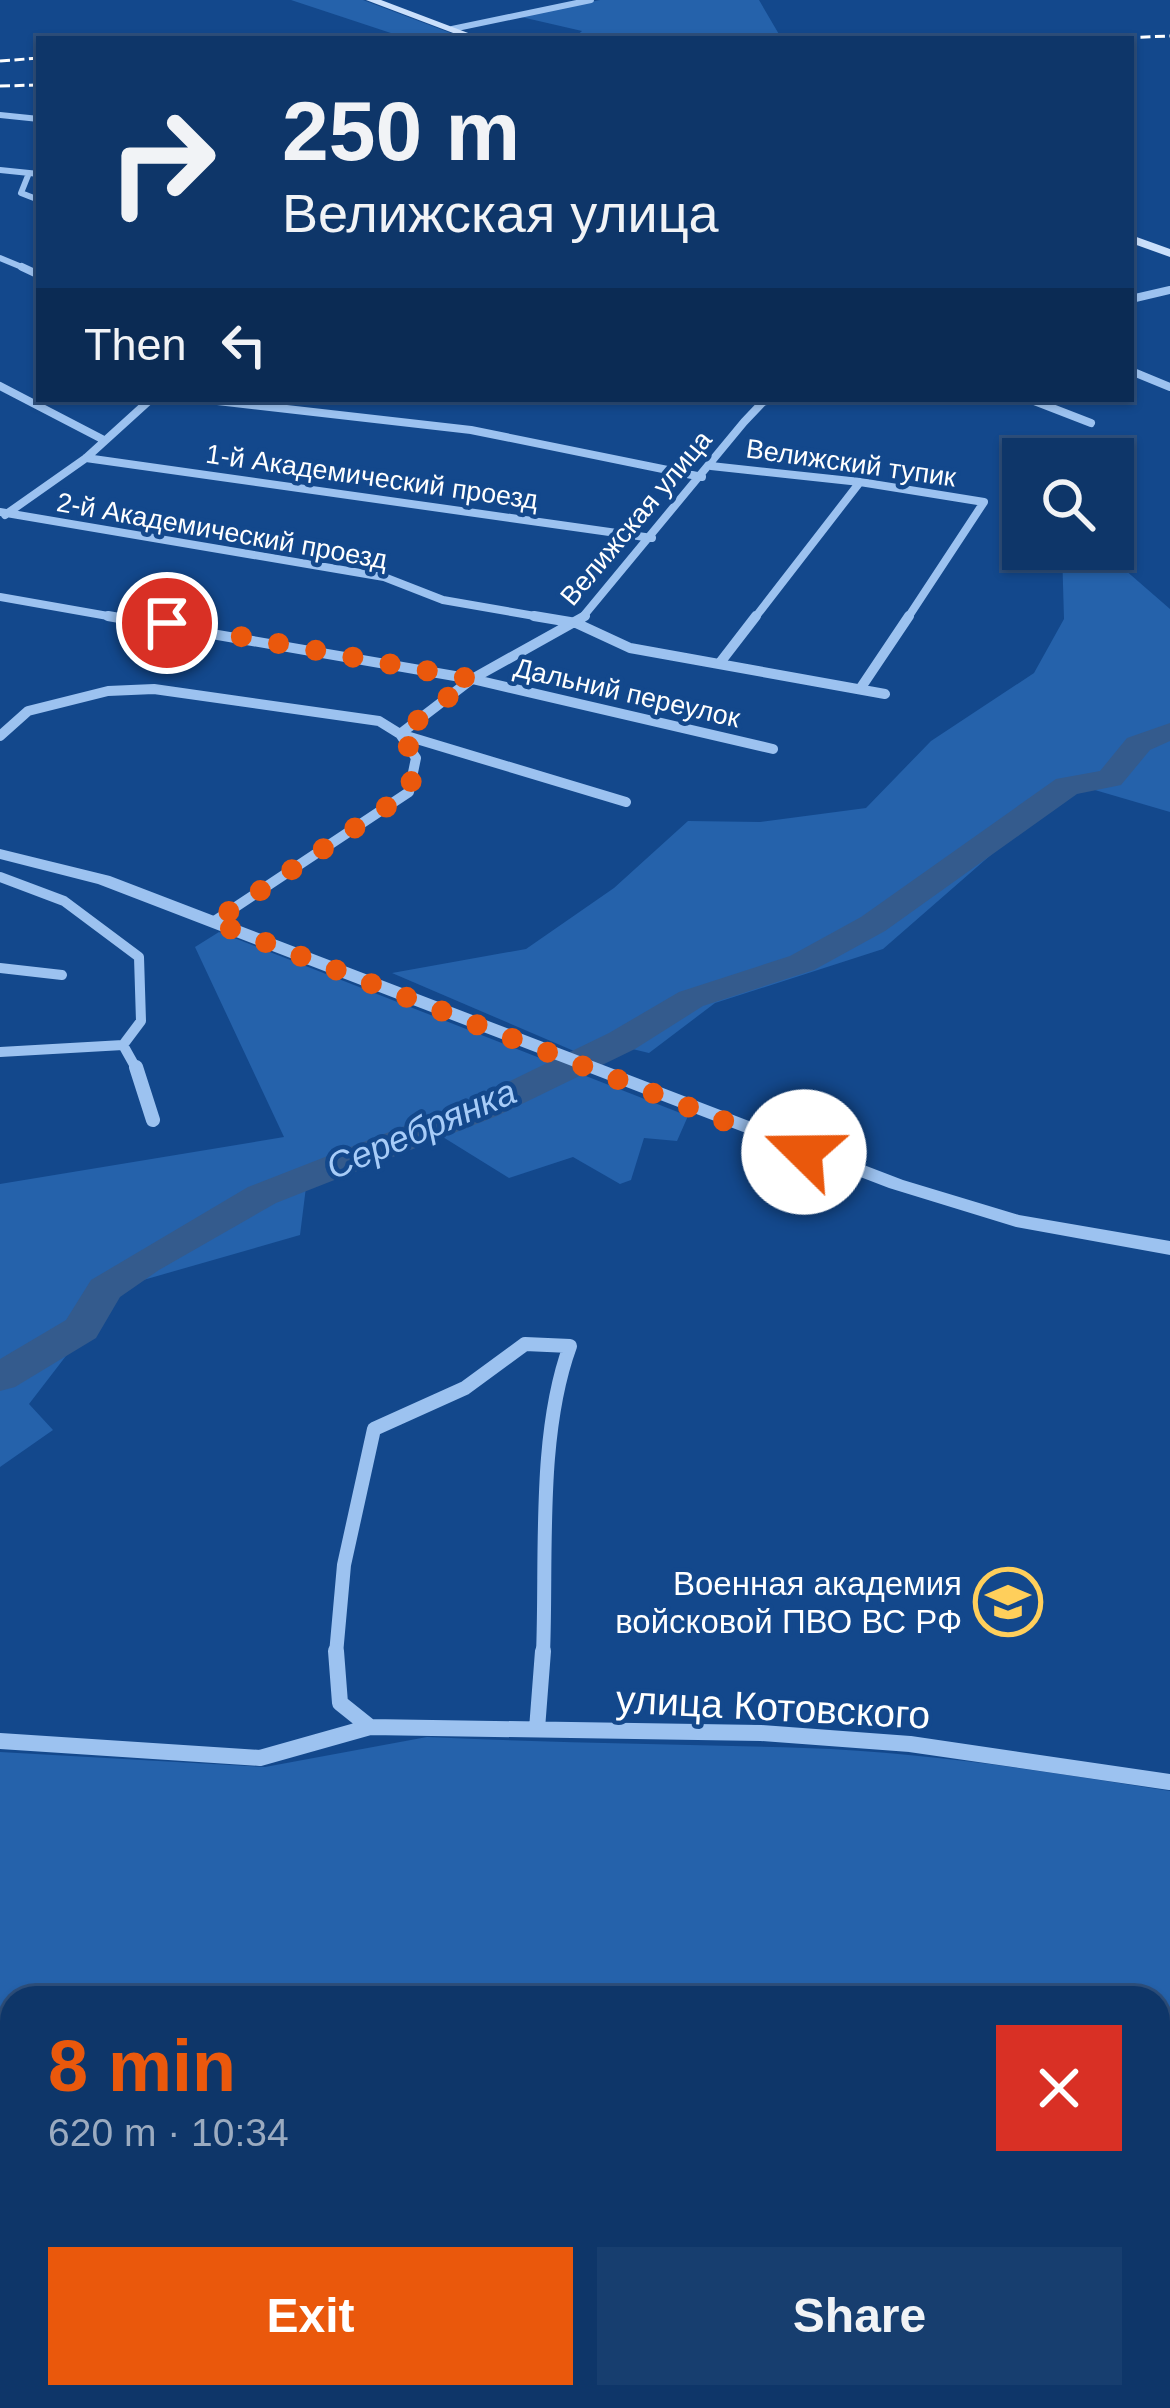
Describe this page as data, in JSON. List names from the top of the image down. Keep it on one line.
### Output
{"streets":{"street":["Велижский тупик","1-й Академический проезд","Велижская улица","2-й Академический проезд","Дальний переулок","улица Котовского"]},"crossings":[["Велижский тупик","Велижская улица"],["Велижский тупик","2-й Академический проезд"],["1-й Академический проезд","Велижская улица"],["Велижская улица","2-й Академический проезд"],["Велижская улица","Дальний переулок"]],"water":["Серебрянка"],"places":{"school or university":["Военная академия войсковой ПВО ВС РФ"]},"page":{"turn":["250 m","Велижская улица"],"then":"Then","heading":["8 min","620 m · 10:34"],"buttons":["Exit","Share"]}}
